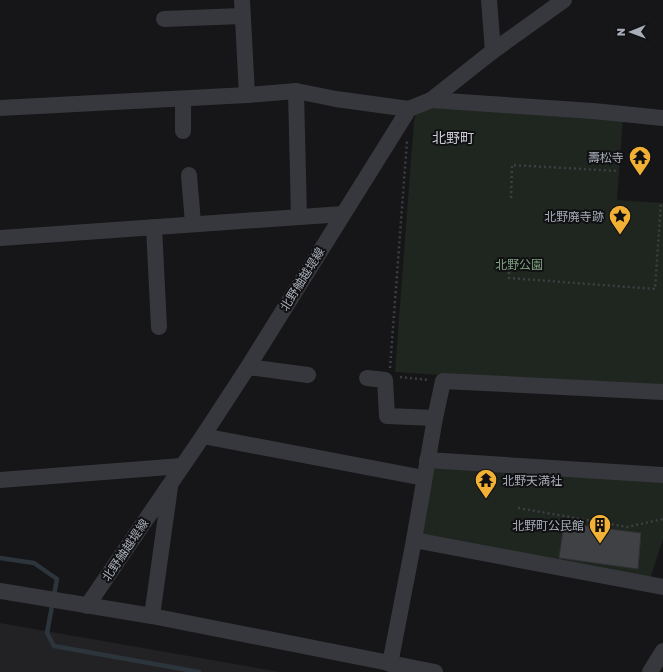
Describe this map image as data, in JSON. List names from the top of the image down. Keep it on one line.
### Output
{"streets":{"street":["北野舳越堤線"]},"districts":["北野町"],"parks":["北野公園"],"places":{"temple":["壽松寺","北野天満社"],"place":["北野廃寺跡"],"building":["北野町公民館"]},"north":"left"}
